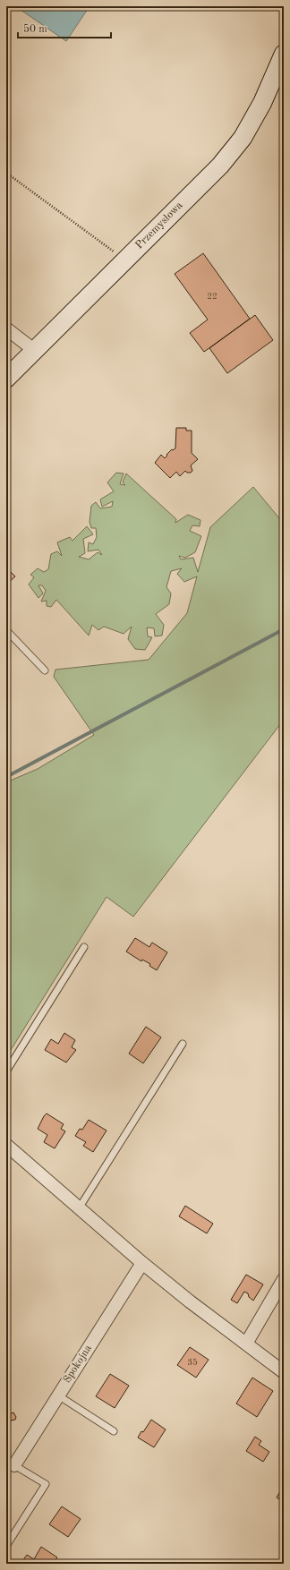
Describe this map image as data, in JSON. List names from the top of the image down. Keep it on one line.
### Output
{"streets":{"street":["Przemysłowa","Spokojna"]},"house_numbers":["22","35"],"scale_bar":"50 m"}
